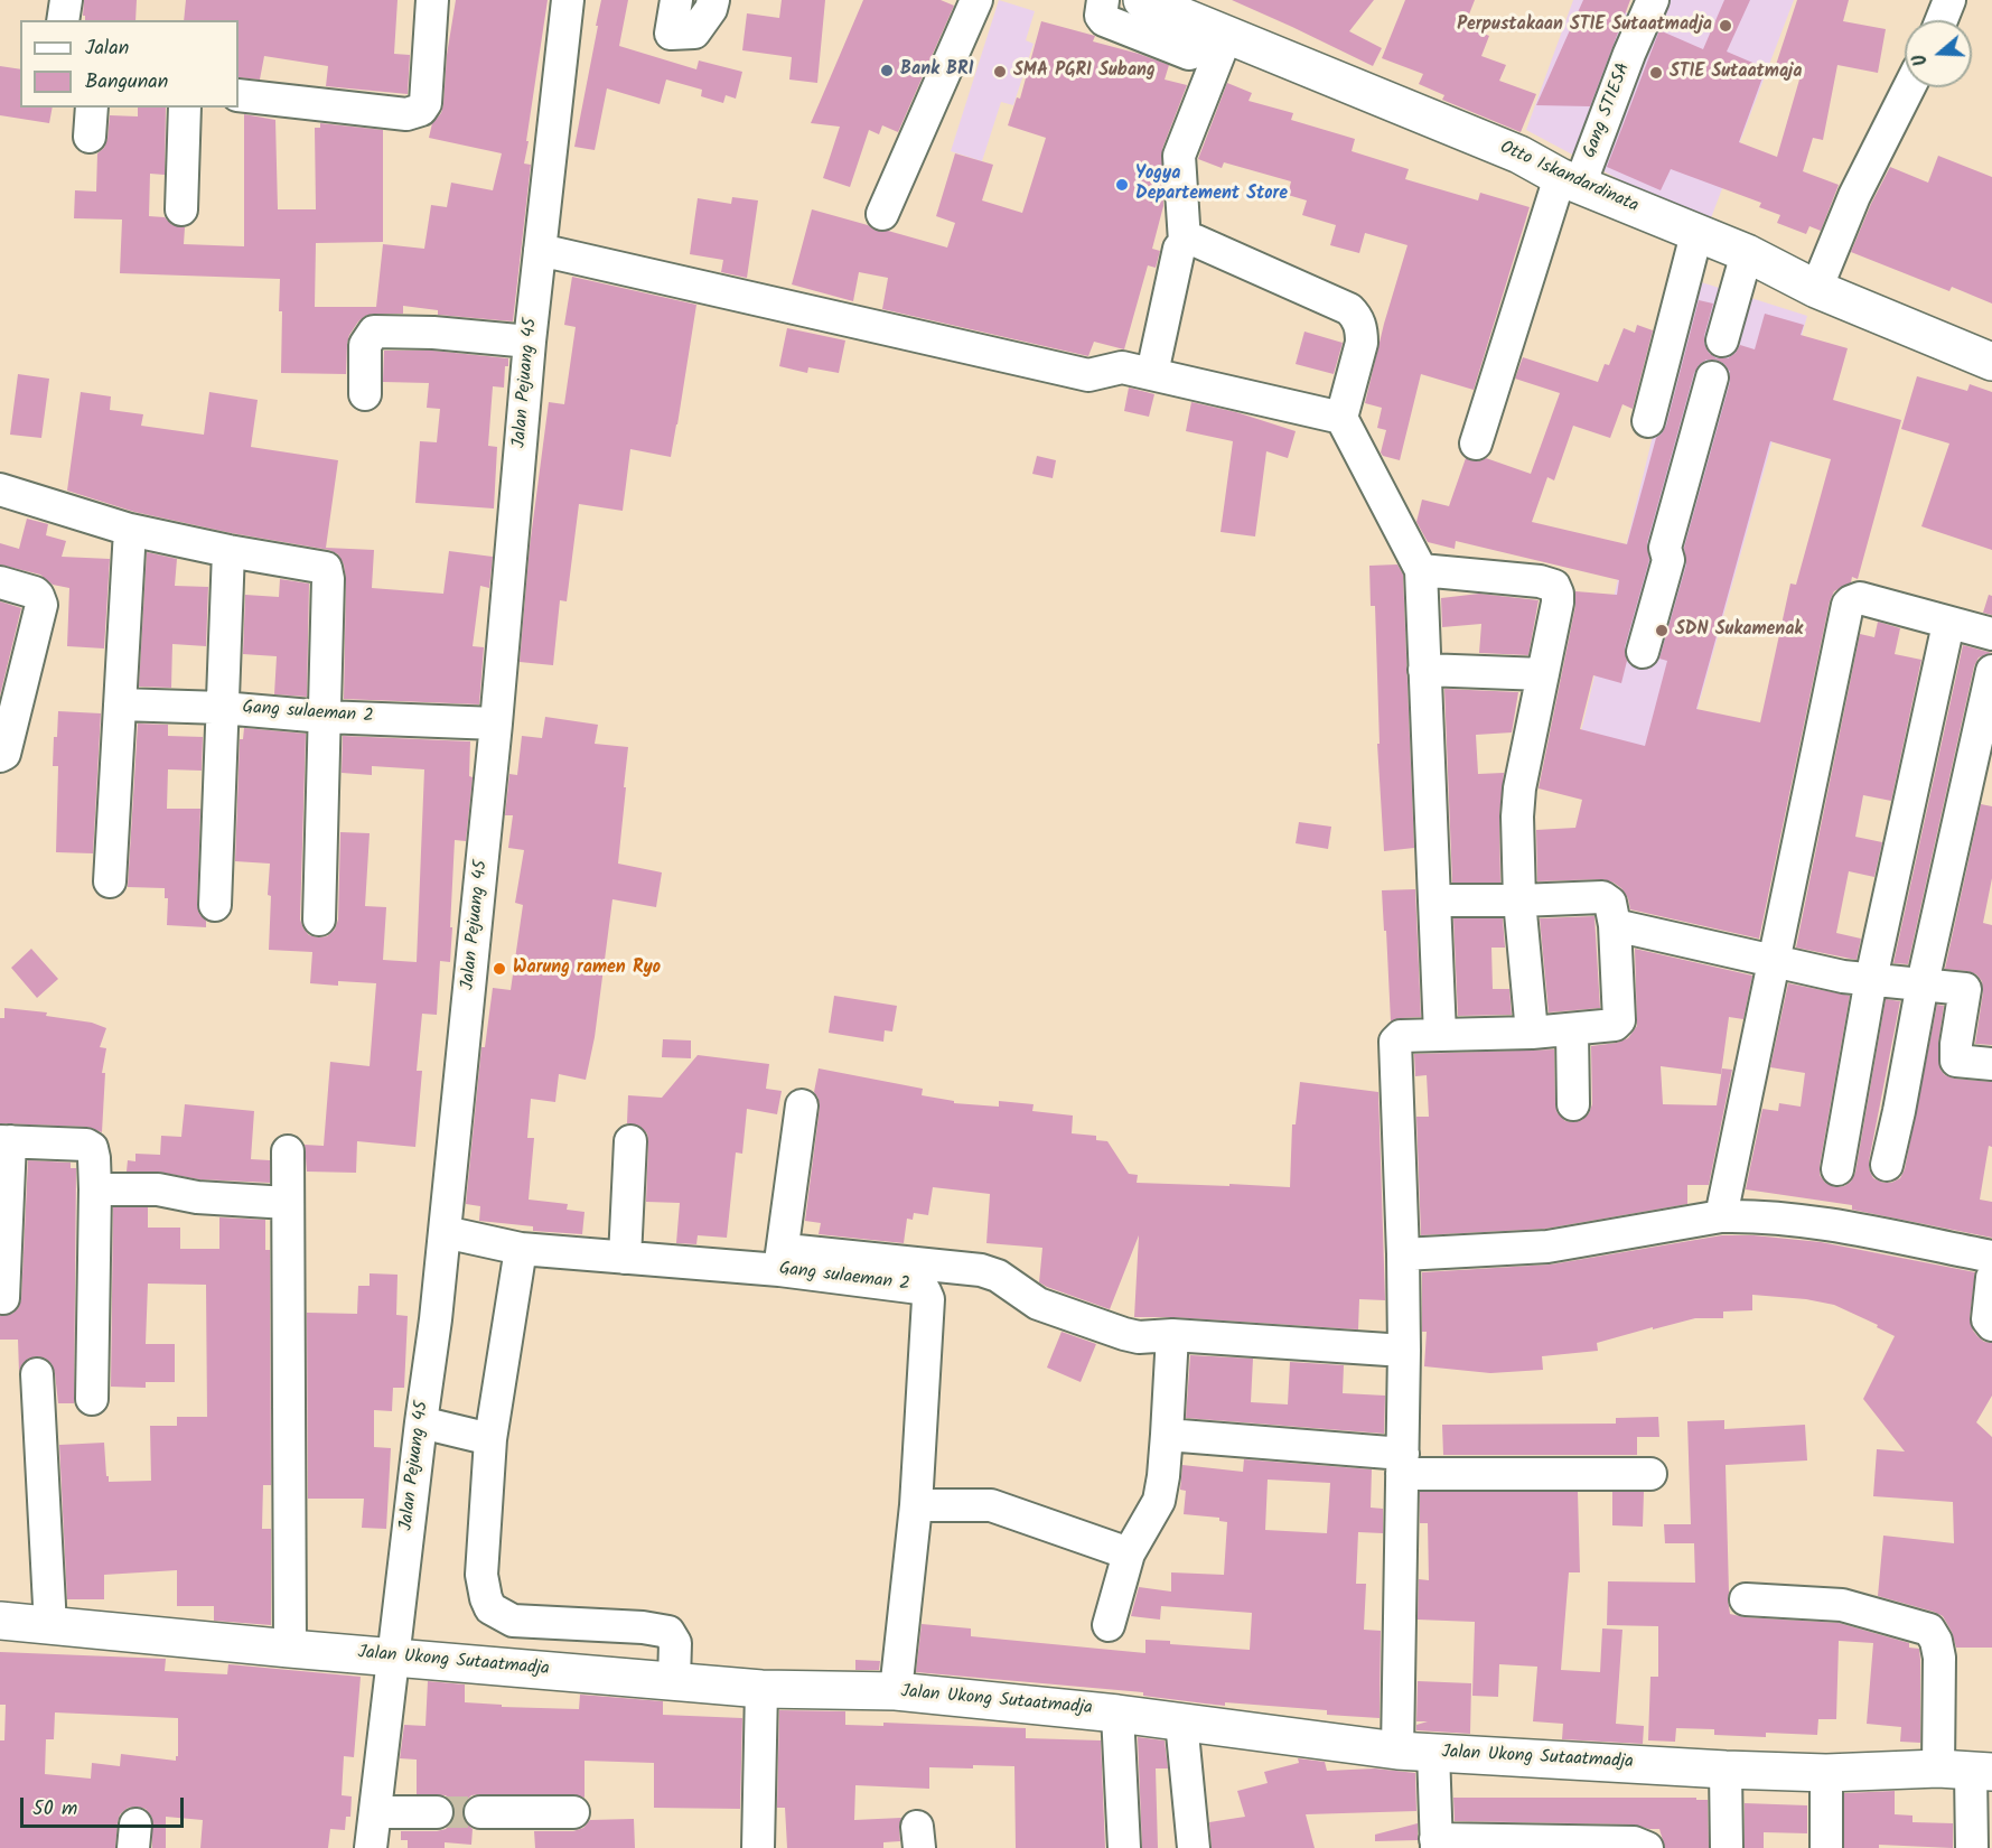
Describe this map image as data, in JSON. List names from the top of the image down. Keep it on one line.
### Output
{"streets":{"main road":["Otto Iskandardinata","Jalan Ukong Sutaatmadja"],"street":["Gang STIESA","Jalan Pejuang 45","Gang sulaeman 2"]},"crossings":[["Gang STIESA","Otto Iskandardinata"],["Jalan Pejuang 45","Gang sulaeman 2"],["Jalan Pejuang 45","Jalan Ukong Sutaatmadja"],["Gang sulaeman 2","Jalan Ukong Sutaatmadja"]],"places":["Perpustakaan STIE Sutaatmadja","Bank BRI","SMA PGRI Subang","STIE Sutaatmaja","Yogya Departement Store","SDN Sukamenak","Warung ramen Ryo"],"legend":["Jalan","Bangunan"],"scale_bar":"50 m","north":"left"}
